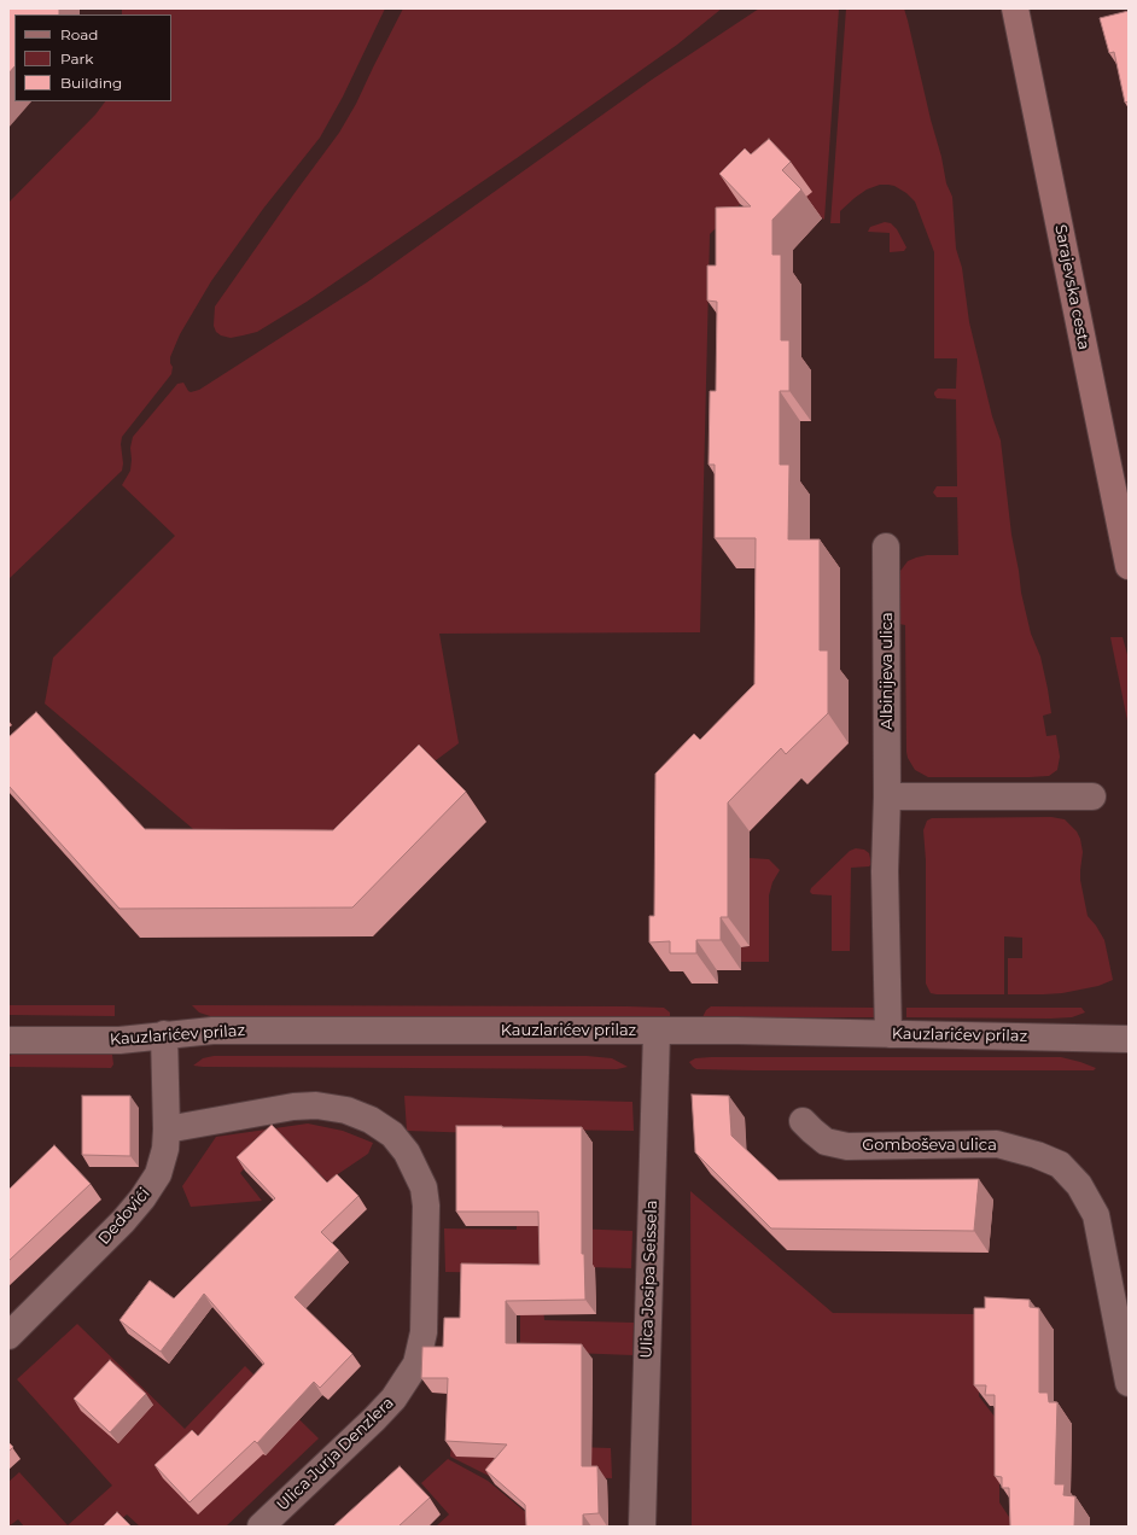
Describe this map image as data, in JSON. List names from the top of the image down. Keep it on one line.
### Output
{"streets":{"main road":["Sarajevska cesta"],"street":["Albinijeva ulica","Kauzlarićev prilaz","Gomboševa ulica","Dedovići","Ulica Josipa Seissela","Ulica Jurja Denzlera"]},"crossings":[["Albinijeva ulica","Kauzlarićev prilaz"],["Kauzlarićev prilaz","Dedovići"],["Kauzlarićev prilaz","Ulica Josipa Seissela"],["Dedovići","Ulica Jurja Denzlera"]],"legend":["Road","Park","Building"]}
